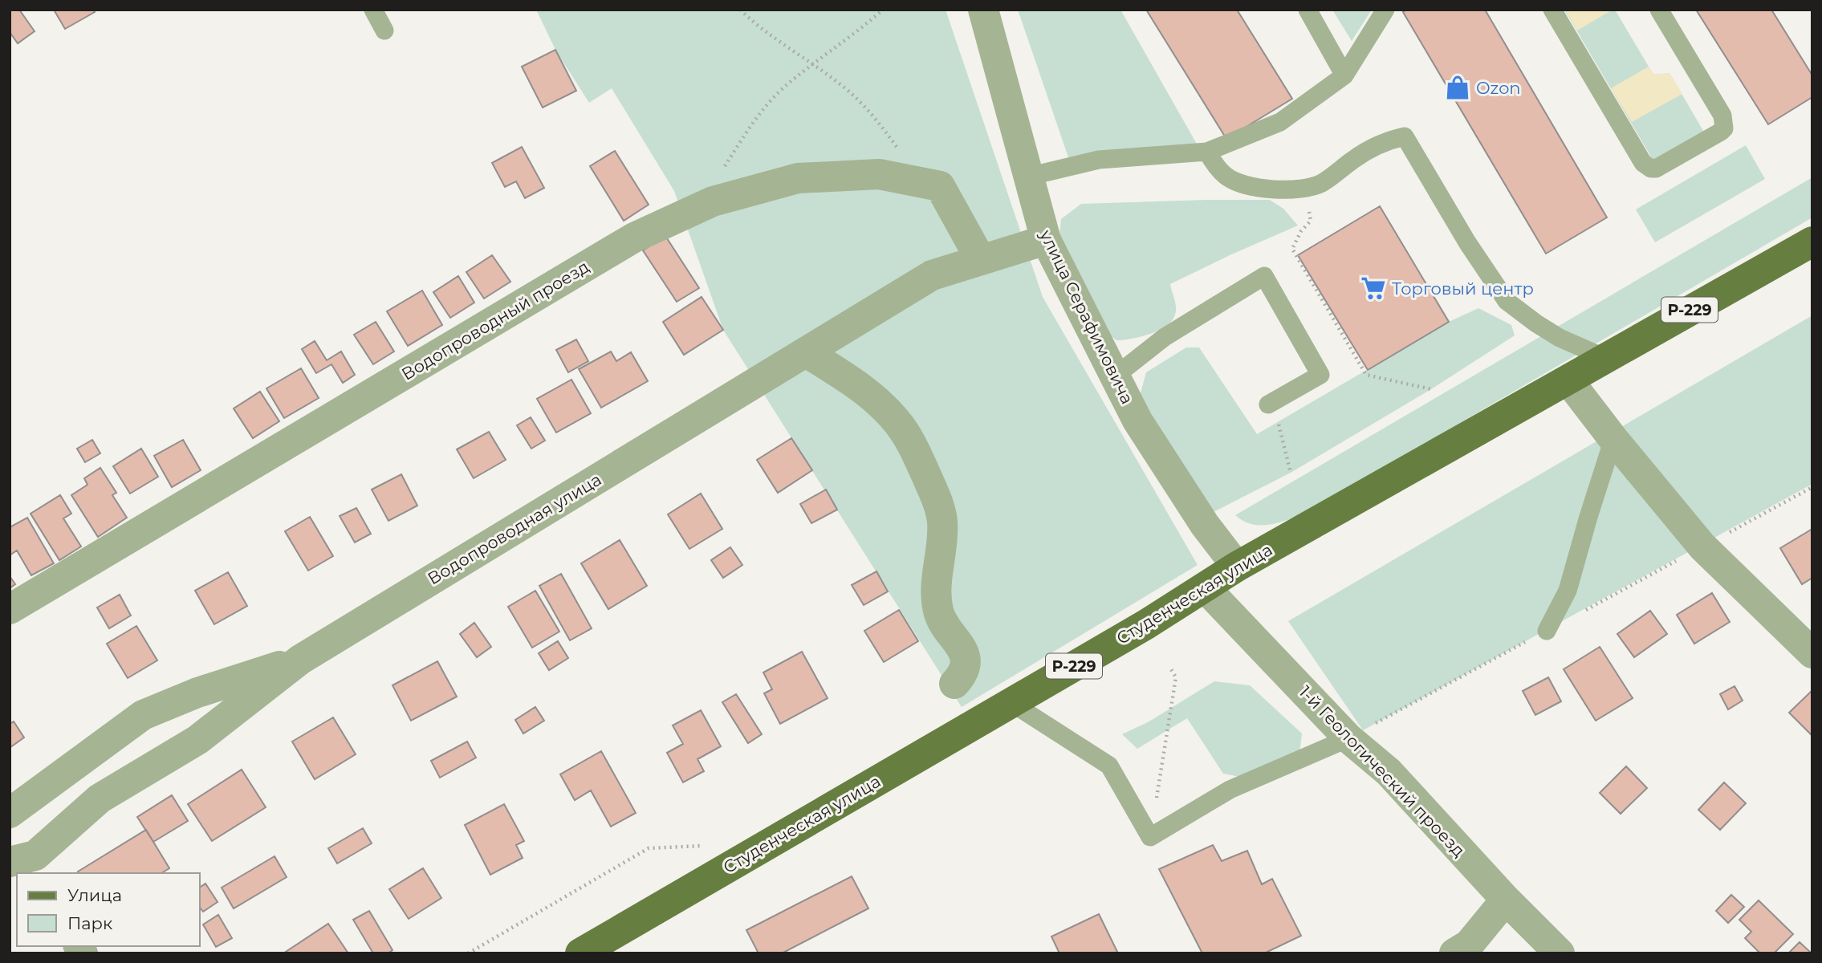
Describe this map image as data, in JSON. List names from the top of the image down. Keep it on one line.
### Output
{"streets":{"main road":["Р-229","Студенческая улица"],"street":["улица Серафимовича","Водопроводный проезд","Водопроводная улица","1-й Геологический проезд"]},"crossings":[["улица Серафимовича","Водопроводная улица"],["улица Серафимовича","Студенческая улица"],["Водопроводный проезд","Водопроводная улица"],["Студенческая улица","1-й Геологический проезд"]],"places":{"shop":["Ozon"],"supermarket":["Торговый центр"]},"legend":["Улица","Парк"]}
